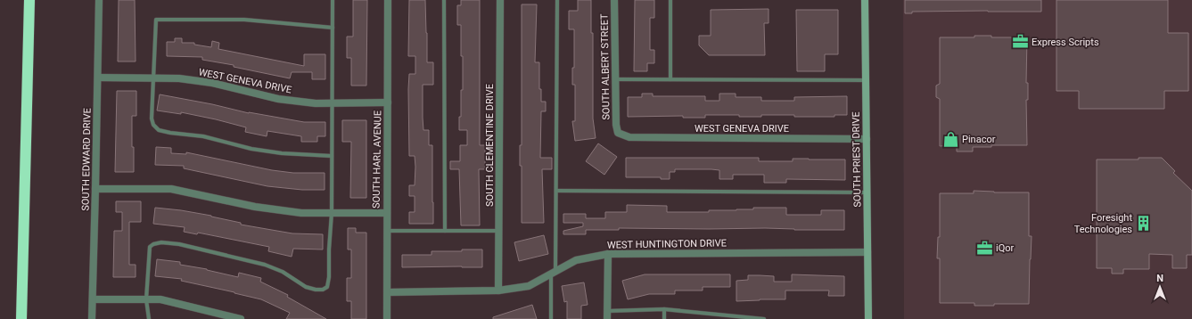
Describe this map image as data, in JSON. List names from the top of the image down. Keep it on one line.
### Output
{"streets":{"main road":["SOUTH PRIEST DRIVE"],"street":["SOUTH ALBERT STREET","WEST GENEVA DRIVE","SOUTH CLEMENTINE DRIVE","SOUTH EDWARD DRIVE","SOUTH HARL AVENUE","WEST HUNTINGTON DRIVE"]},"crossings":[["SOUTH ALBERT STREET","WEST GENEVA DRIVE"],["WEST GENEVA DRIVE","SOUTH EDWARD DRIVE"],["WEST GENEVA DRIVE","SOUTH HARL AVENUE"],["WEST GENEVA DRIVE","SOUTH PRIEST DRIVE"],["SOUTH CLEMENTINE DRIVE","WEST HUNTINGTON DRIVE"],["SOUTH HARL AVENUE","WEST HUNTINGTON DRIVE"],["SOUTH PRIEST DRIVE","WEST HUNTINGTON DRIVE"]],"places":{"office":["Express Scripts","iQor"],"shop":["Pinacor"],"building":["Foresight Technologies"]},"north":"top"}
